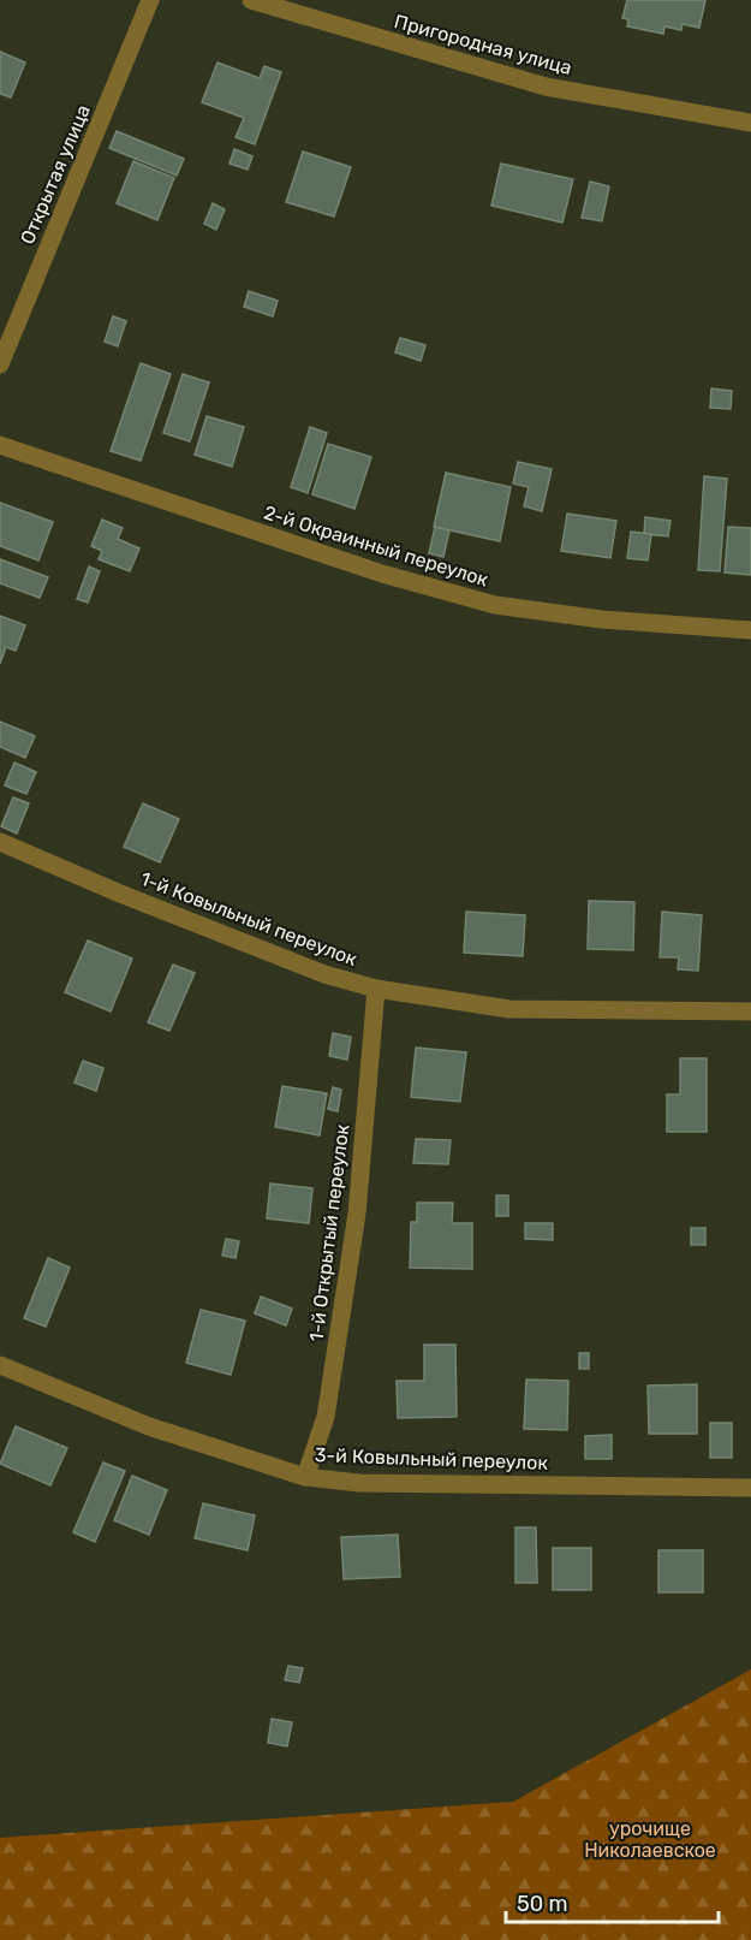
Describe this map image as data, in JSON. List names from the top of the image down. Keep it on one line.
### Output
{"streets":{"street":["Пригородная улица","Открытая улица","2-й Окраинный переулок","1-й Ковыльный переулок","1-й Открытый переулок","3-й Ковыльный переулок"]},"crossings":[["1-й Ковыльный переулок","1-й Открытый переулок"],["1-й Открытый переулок","3-й Ковыльный переулок"]],"parks":["урочище Николаевское"],"scale_bar":"50 m"}
